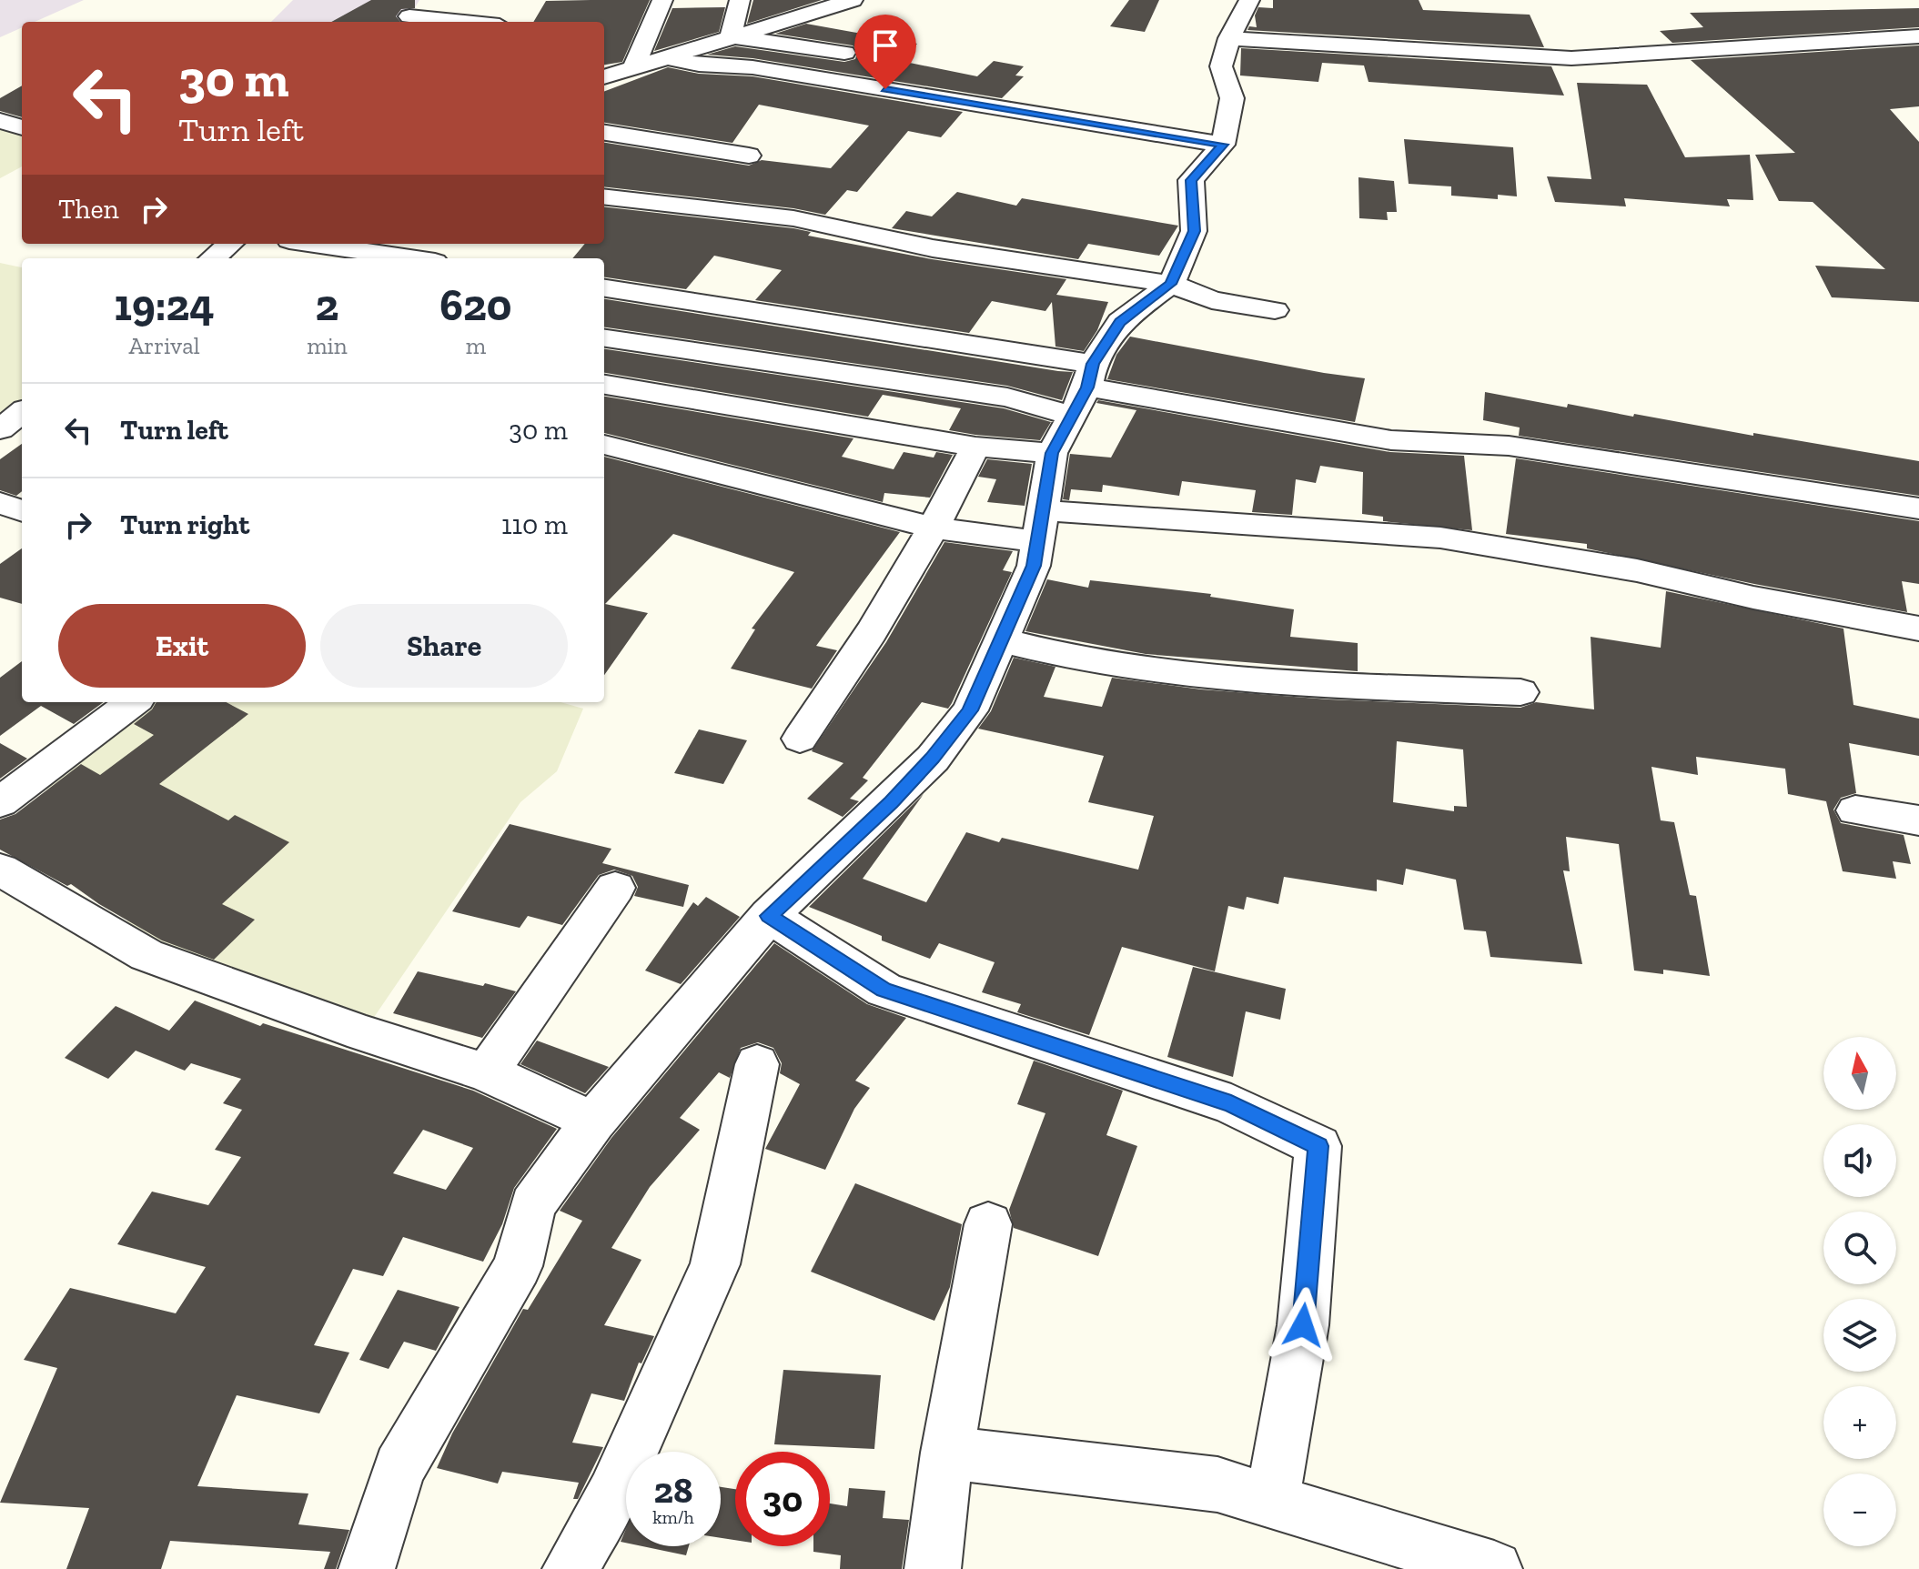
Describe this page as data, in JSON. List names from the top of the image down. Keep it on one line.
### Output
{"north":"top","page":{"turn":["30 m","Turn left"],"then":"Then","eta":["19:24","Arrival","2","min","620","m"],"list":[{"name":"Turn left","value":"30 m"},{"name":"Turn right","value":"110 m"}],"buttons":["Exit","Share"],"map_buttons":["+","−"],"speed":"28 km/h","limit":"30"}}
